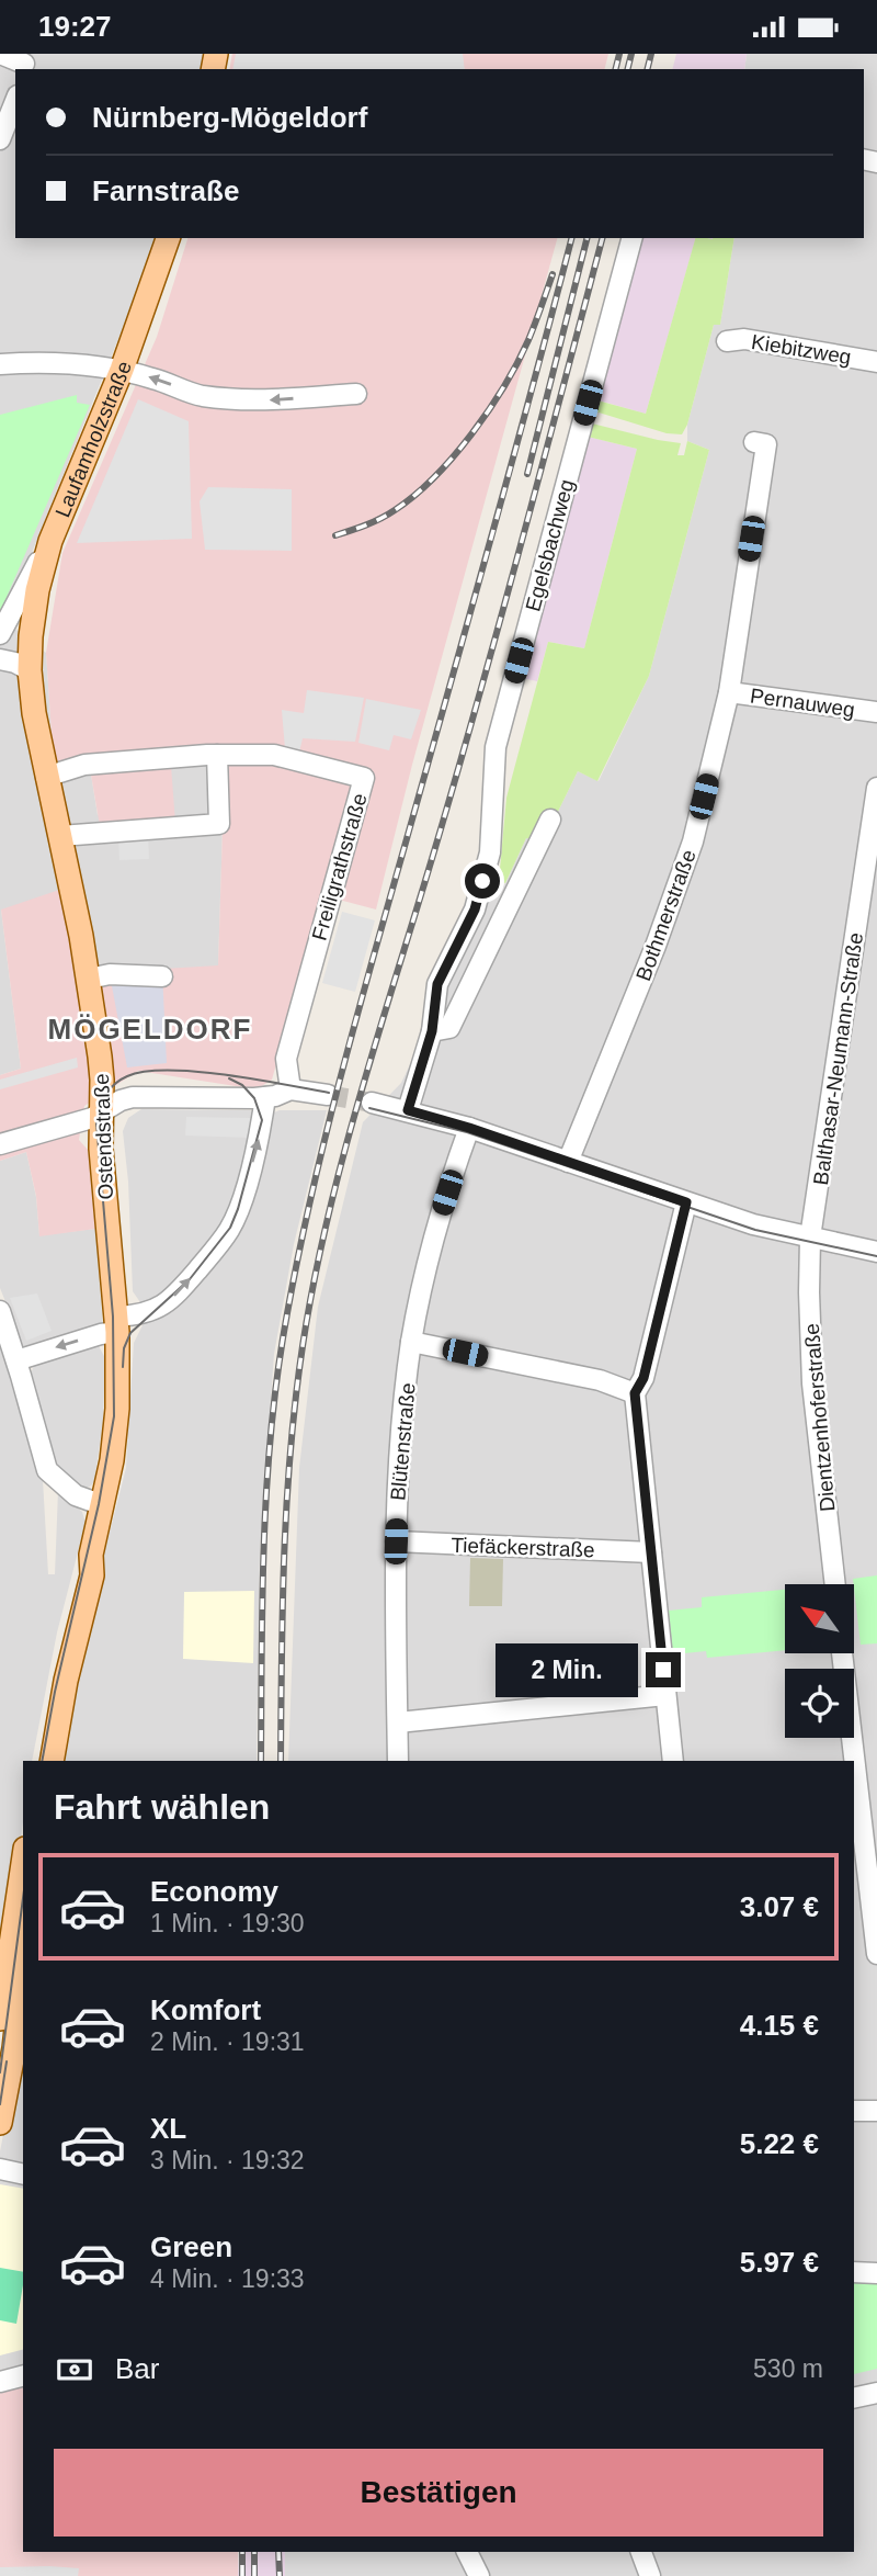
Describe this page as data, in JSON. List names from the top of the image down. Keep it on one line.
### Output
{"streets":{"main road":["Laufamholzstraße","Ostendstraße"],"street":["Kiebitzweg","Egelsbachweg","Pernauweg","Freiligrathstraße","Bothmerstraße","Balthasar-Neumann-Straße","Dientzenhoferstraße","Blütenstraße","Tiefäckerstraße"]},"crossings":[["Laufamholzstraße","Ostendstraße"],["Pernauweg","Bothmerstraße"],["Freiligrathstraße","Ostendstraße"],["Balthasar-Neumann-Straße","Dientzenhoferstraße"],["Blütenstraße","Tiefäckerstraße"]],"districts":["MÖGELDORF"],"north":"top left","page":{"status":"19:27","banner":["Nürnberg-Mögeldorf","Farnstraße"],"bubble":"2 Min.","heading":"Fahrt wählen","list":[{"name":"Economy","note":"1 Min. · 19:30","value":"3.07 €"},{"name":"Komfort","note":"2 Min. · 19:31","value":"4.15 €"},{"name":"XL","note":"3 Min. · 19:32","value":"5.22 €"},{"name":"Green","note":"4 Min. · 19:33","value":"5.97 €"}],"pay":["Bar","530 m"],"buttons":"Bestätigen"}}
